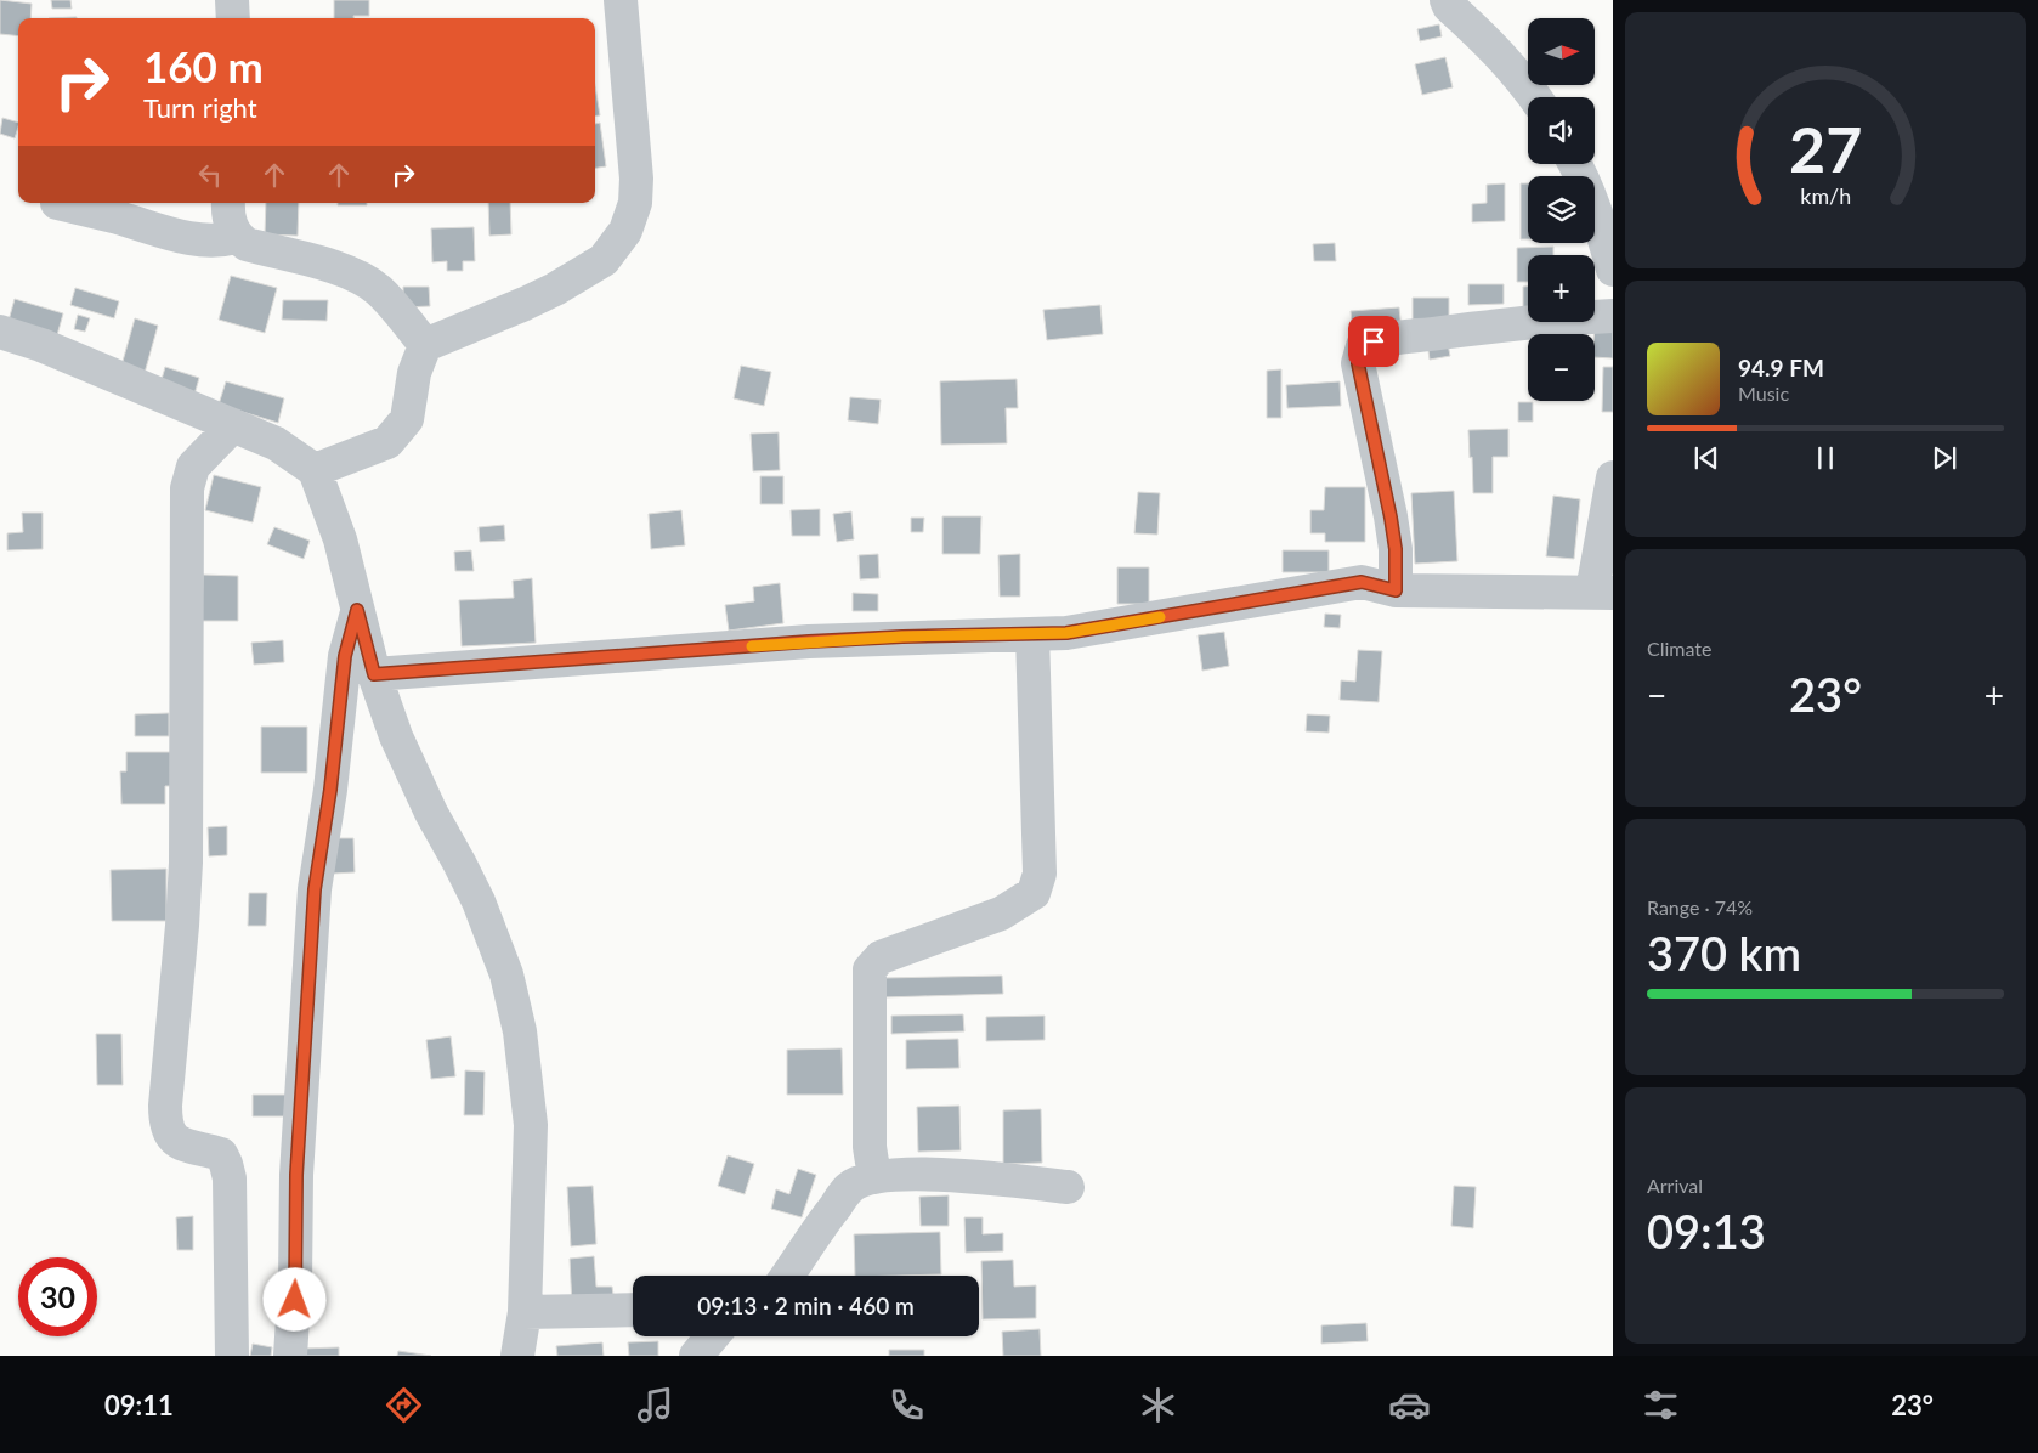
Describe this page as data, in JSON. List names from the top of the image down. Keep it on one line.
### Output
{"north":"right","page":{"map_buttons":["+","−"],"turn":["160 m","Turn right"],"song":["94.9 FM","Music"],"tile":["Climate",["Range · 74%","370 km"],["Arrival","09:13"]],"heat":["−","23°","+"],"limit":"30","trip":"09:13 · 2 min · 460 m","tabs":["09:11","23°"],"gauge":["27","km/h"]}}
